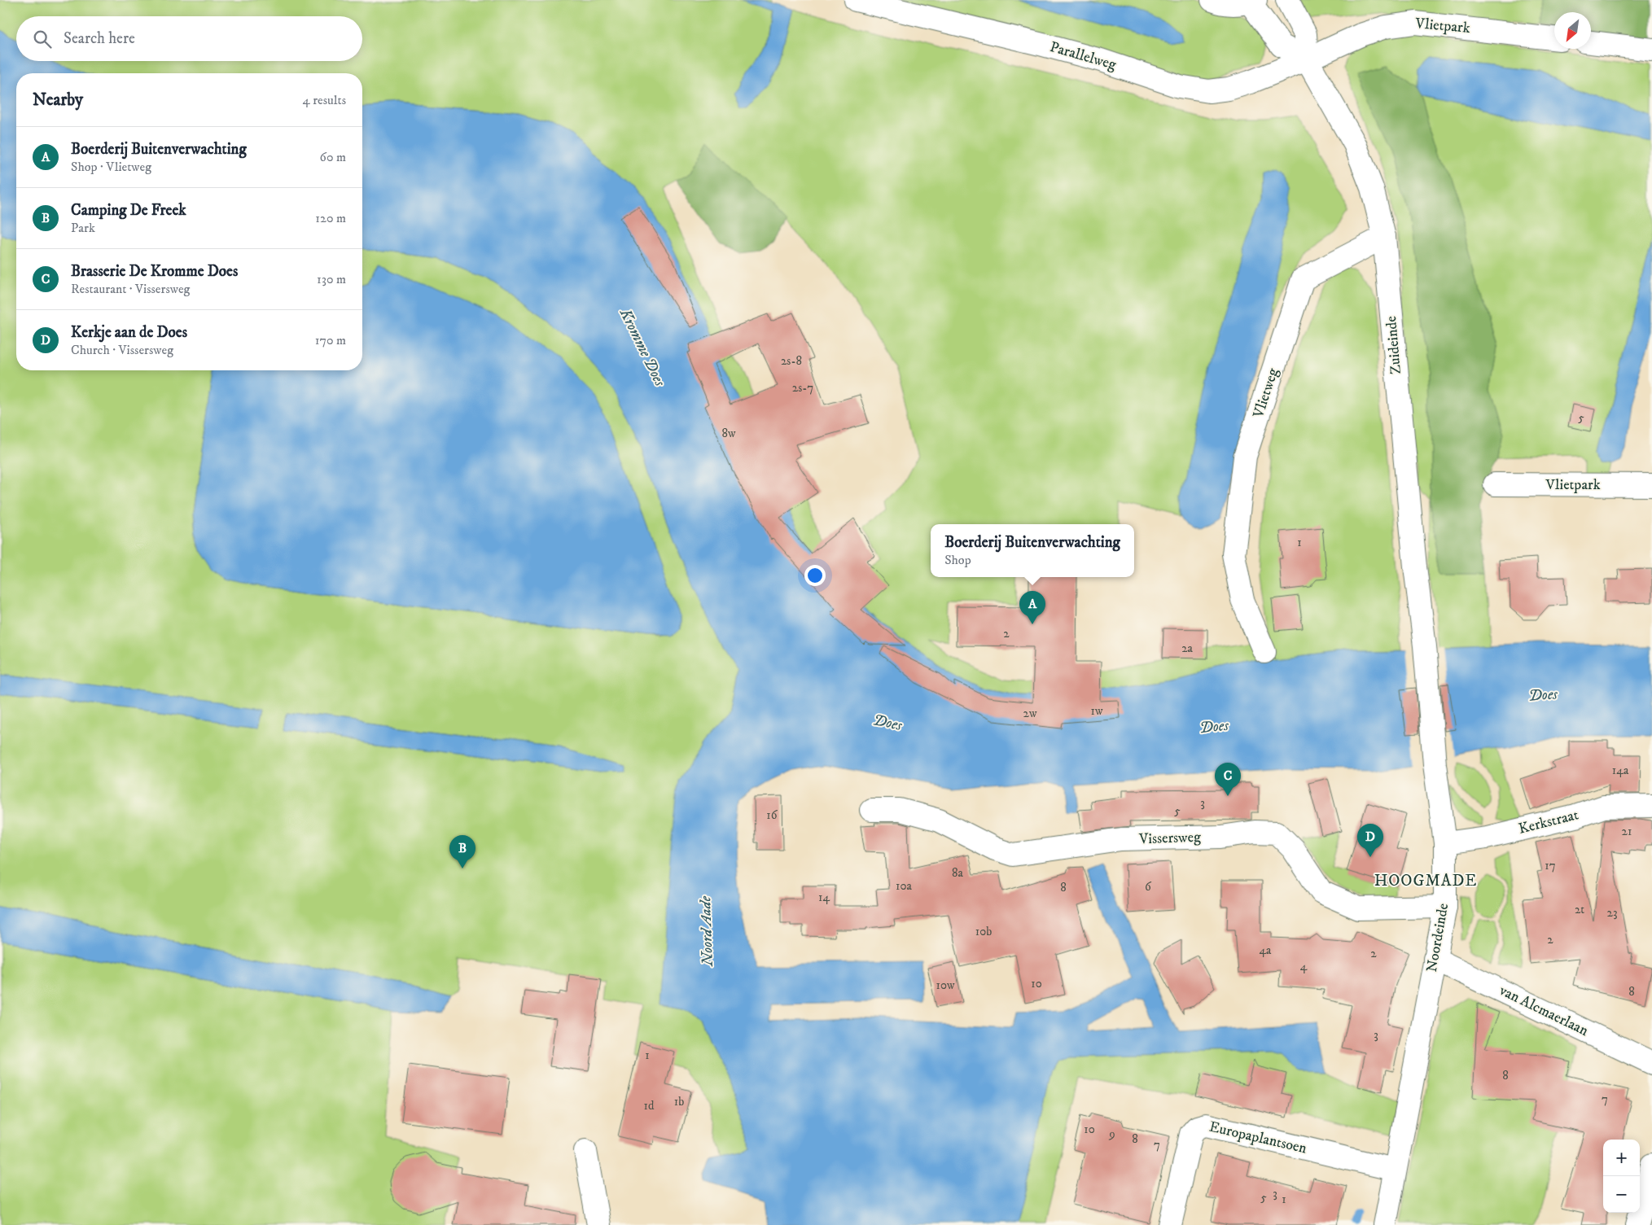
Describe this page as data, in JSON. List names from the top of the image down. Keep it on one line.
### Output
{"streets":{"street":["Vlietpark","Parallelweg","Zuideinde","Vlietweg","Kerkstraat","Vissersweg","Noordeinde","van Alcmaerlaan","Europaplantsoen"]},"crossings":[["Vlietpark","Parallelweg"],["Vlietpark","Zuideinde"],["Parallelweg","Zuideinde"],["Zuideinde","Vlietweg"],["Zuideinde","Noordeinde"],["Kerkstraat","Noordeinde"],["Vissersweg","Noordeinde"],["Noordeinde","van Alcmaerlaan"],["Noordeinde","Europaplantsoen"]],"districts":["HOOGMADE"],"water":["Kromme Does","Does","Noord Aade"],"house_numbers":["2s-8","2s-7","5","8w","1","2","2a","1w","2w","14a","3","5","16","21","17","8a","10a","6","8","14","2t","23","10b","2","4a","2","4","10","10w","8","3","1","8","7","1b","1d","10","9","8","7","3","5","1"],"north":"bottom left","page":{"search":"Search here","heading":["Nearby","4 results"],"list":[{"mark":"A","name":"Boerderij Buitenverwachting","note":"Shop · Vlietweg","value":"60 m"},{"mark":"B","name":"Camping De Freek","note":"Park","value":"120 m"},{"mark":"C","name":"Brasserie De Kromme Does","note":"Restaurant · Vissersweg","value":"130 m"},{"mark":"D","name":"Kerkje aan de Does","note":"Church · Vissersweg","value":"170 m"}],"popup":["Boerderij Buitenverwachting","Shop"],"pins":["A","C","D","B"],"map_buttons":["+","−"]}}
